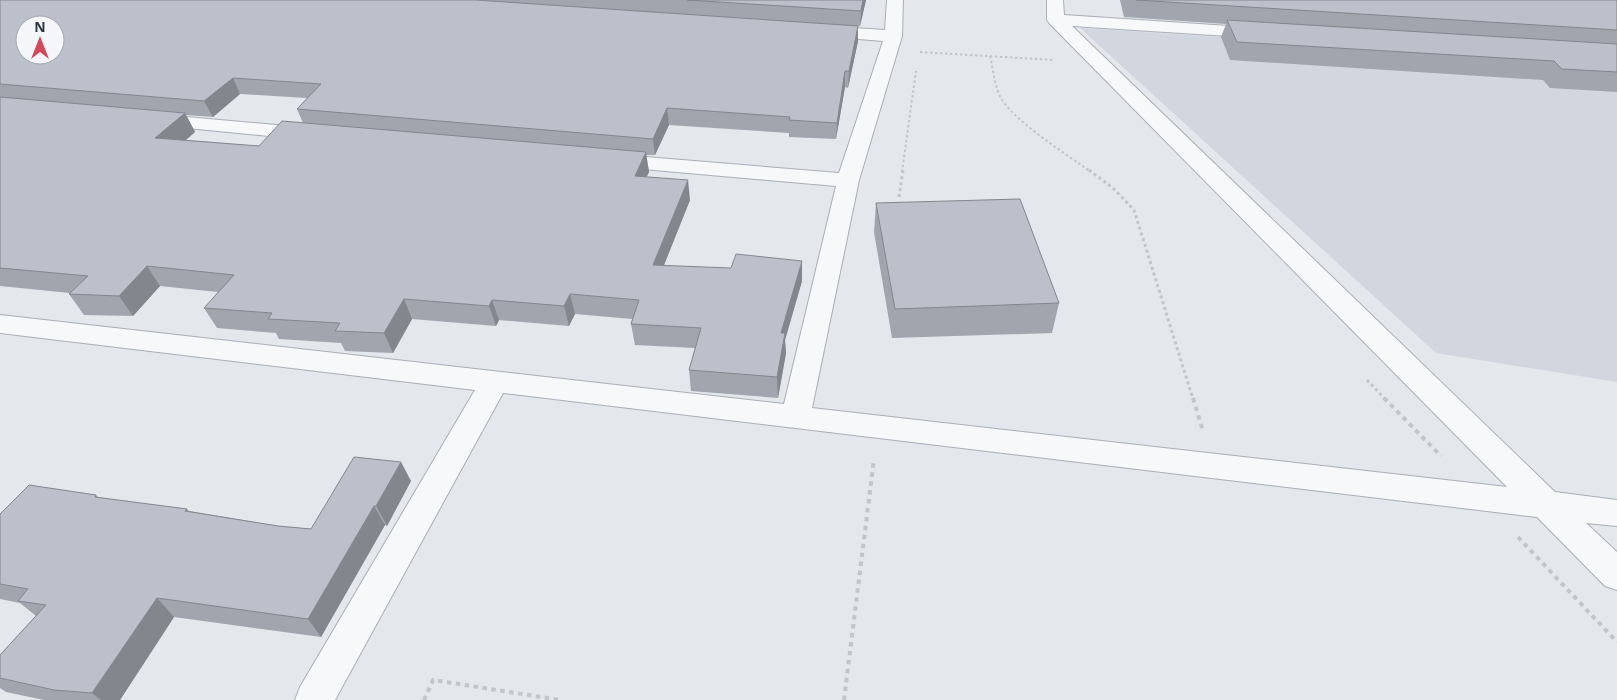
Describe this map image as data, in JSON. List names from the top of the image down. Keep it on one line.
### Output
{"north":"top"}
